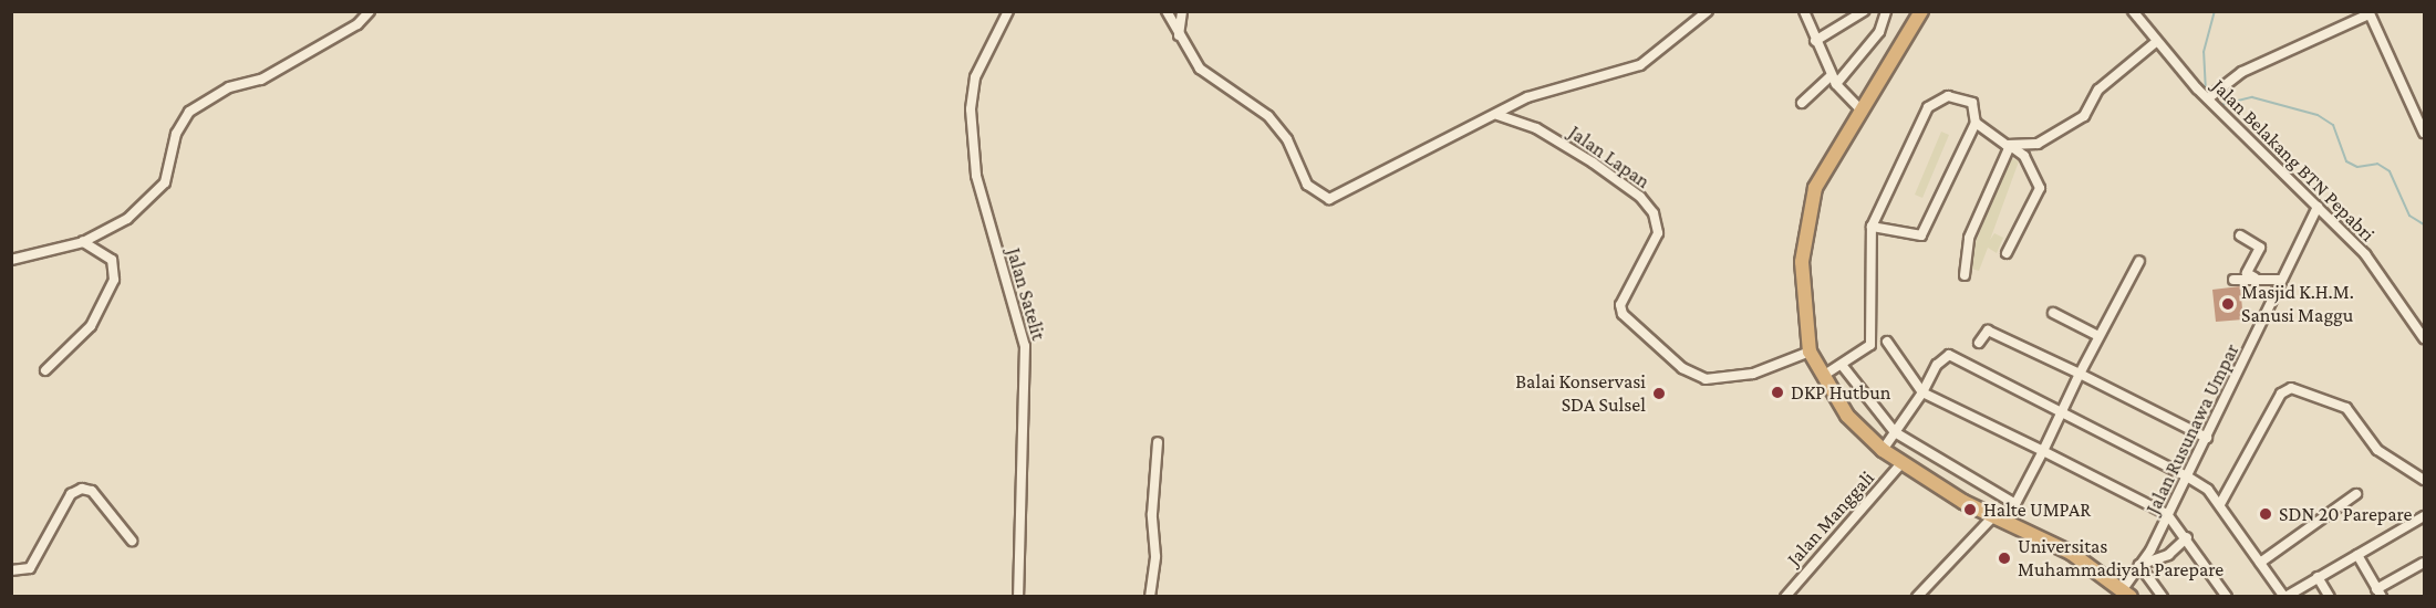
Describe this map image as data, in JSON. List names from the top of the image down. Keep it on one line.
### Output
{"streets":{"street":["Jalan Lapan","Jalan Belakang BTN Pepabri","Jalan Satelit","Jalan Rusunawa Umpar","Jalan Manggali"]},"crossings":[["Jalan Belakang BTN Pepabri","Jalan Rusunawa Umpar"]],"places":["Masjid K.H.M. Sanusi Maggu","DKP Hutbun","Balai Konservasi SDA Sulsel","Halte UMPAR","SDN 20 Parepare","Universitas Muhammadiyah Parepare"]}
